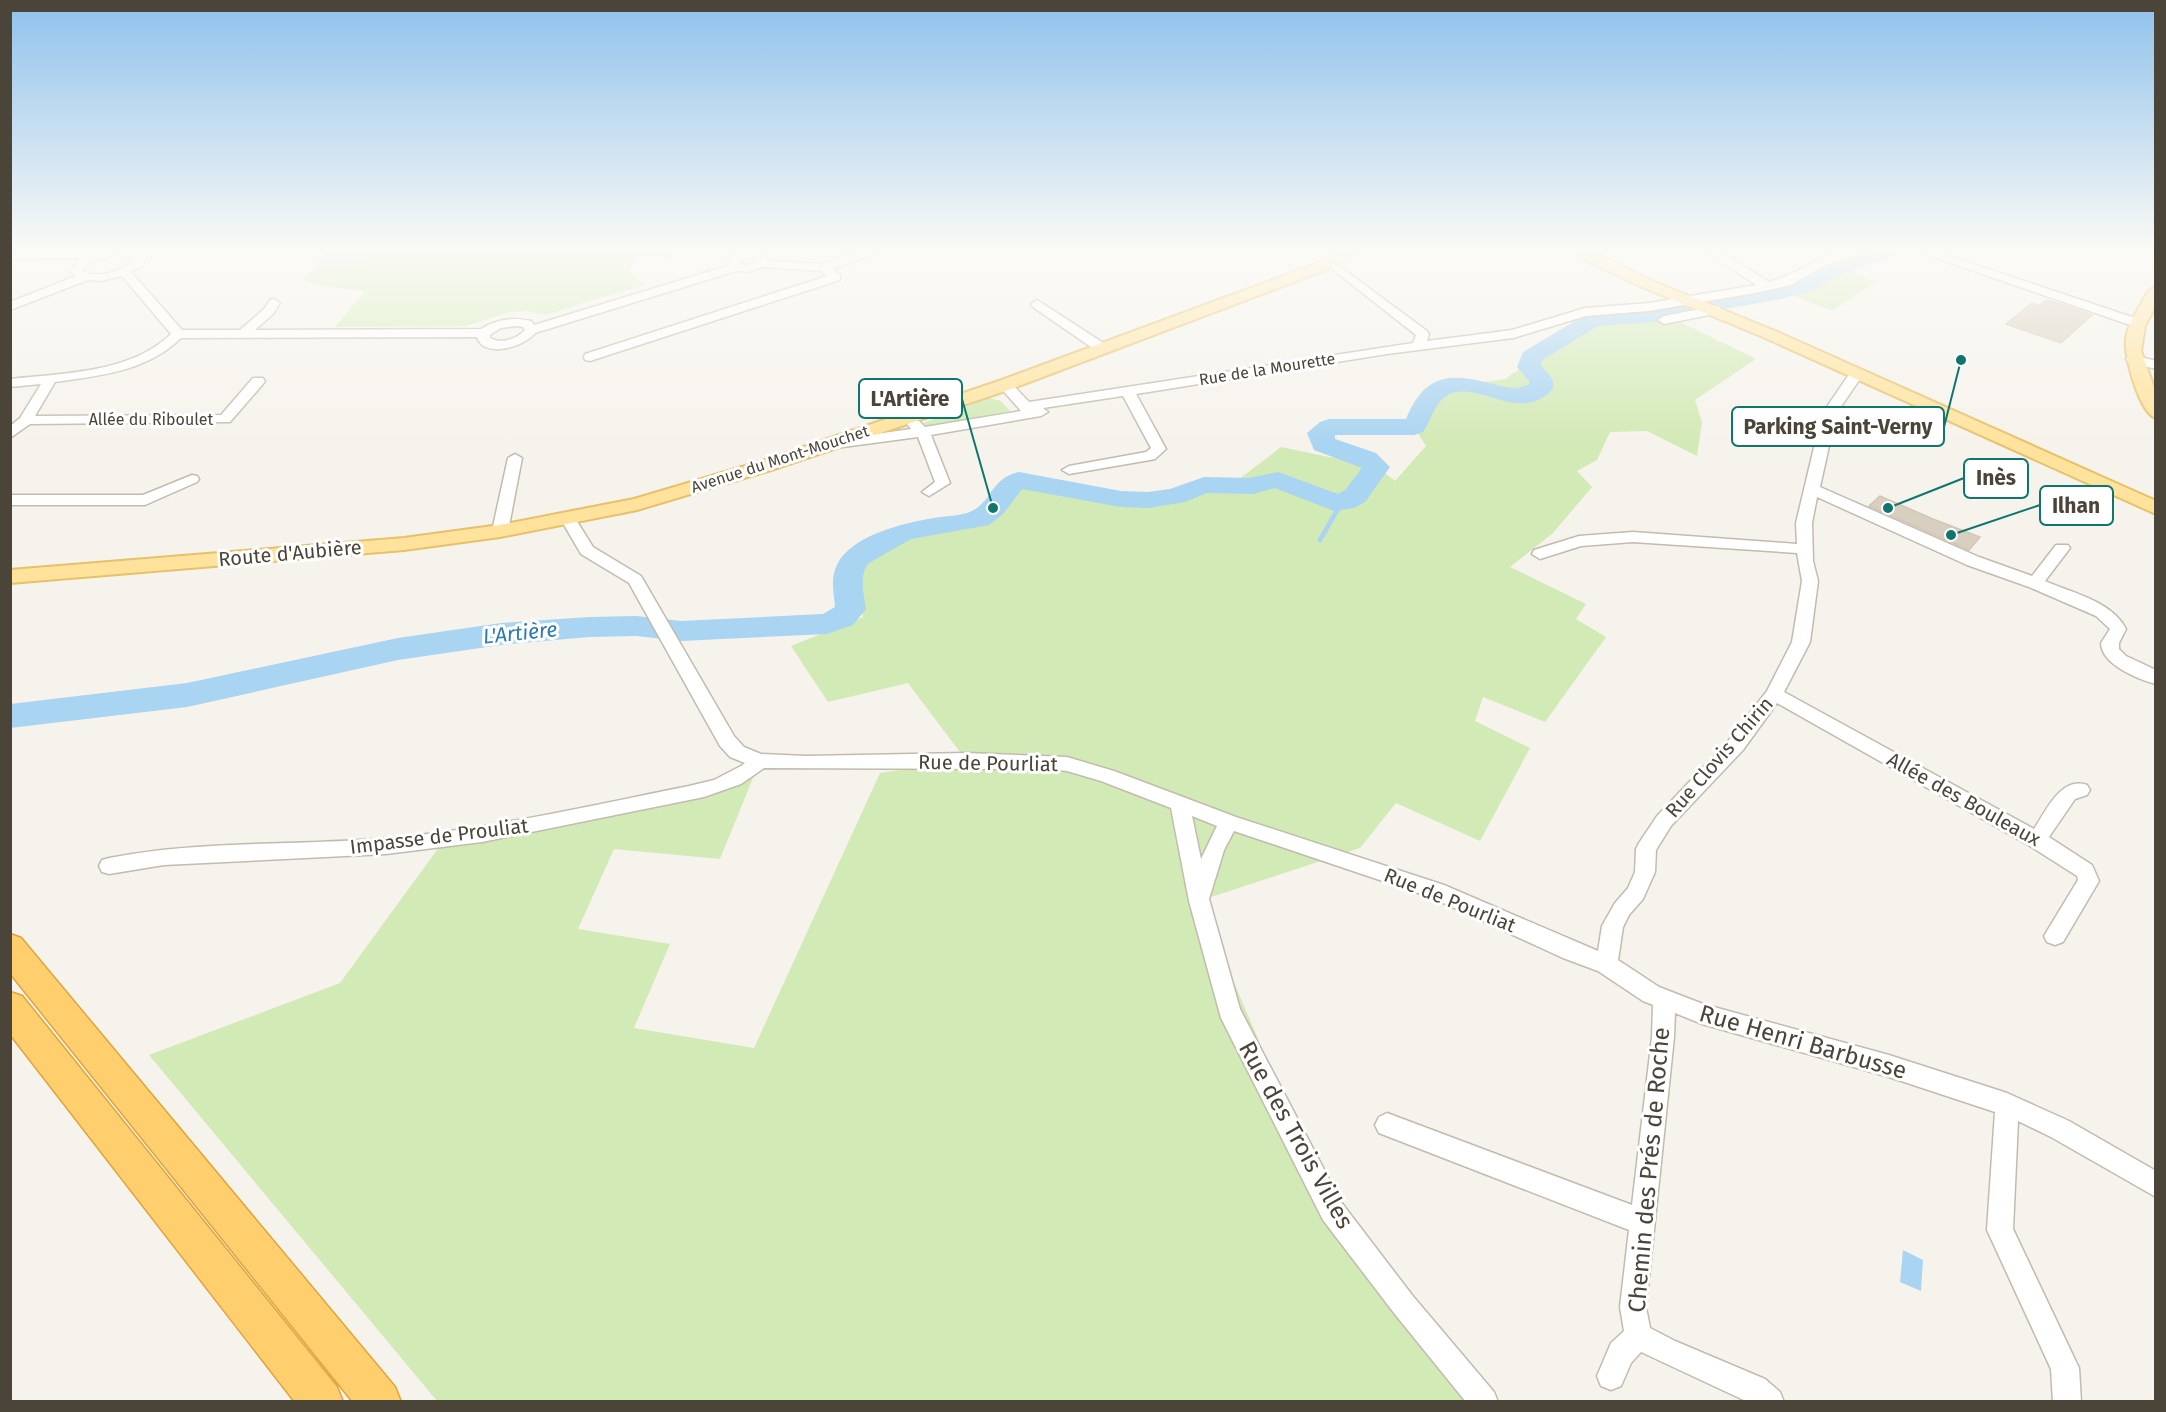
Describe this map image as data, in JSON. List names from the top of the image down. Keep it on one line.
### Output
{"streets":{"main road":["Avenue du Mont-Mouchet","Route d'Aubière"],"street":["Rue de la Mourette","Allée du Riboulet","Rue Clovis Chirin","Rue de Pourliat","Allée des Bouleaux","Impasse de Prouliat","Rue Henri Barbusse","Rue des Trois Villes","Chemin des Prés de Roche"]},"crossings":[["Rue de la Mourette","Avenue du Mont-Mouchet"],["Avenue du Mont-Mouchet","Route d'Aubière"],["Avenue du Mont-Mouchet","Rue de Pourliat"],["Route d'Aubière","Rue de Pourliat"],["Rue Clovis Chirin","Rue de Pourliat"],["Rue Clovis Chirin","Allée des Bouleaux"],["Rue Clovis Chirin","Rue Henri Barbusse"],["Rue de Pourliat","Impasse de Prouliat"],["Rue de Pourliat","Rue Henri Barbusse"],["Rue de Pourliat","Rue des Trois Villes"],["Rue Henri Barbusse","Chemin des Prés de Roche"]],"water":["L'Artière"],"places":["Parking Saint-Verny","L'Artière","Inès","Ilhan"]}
